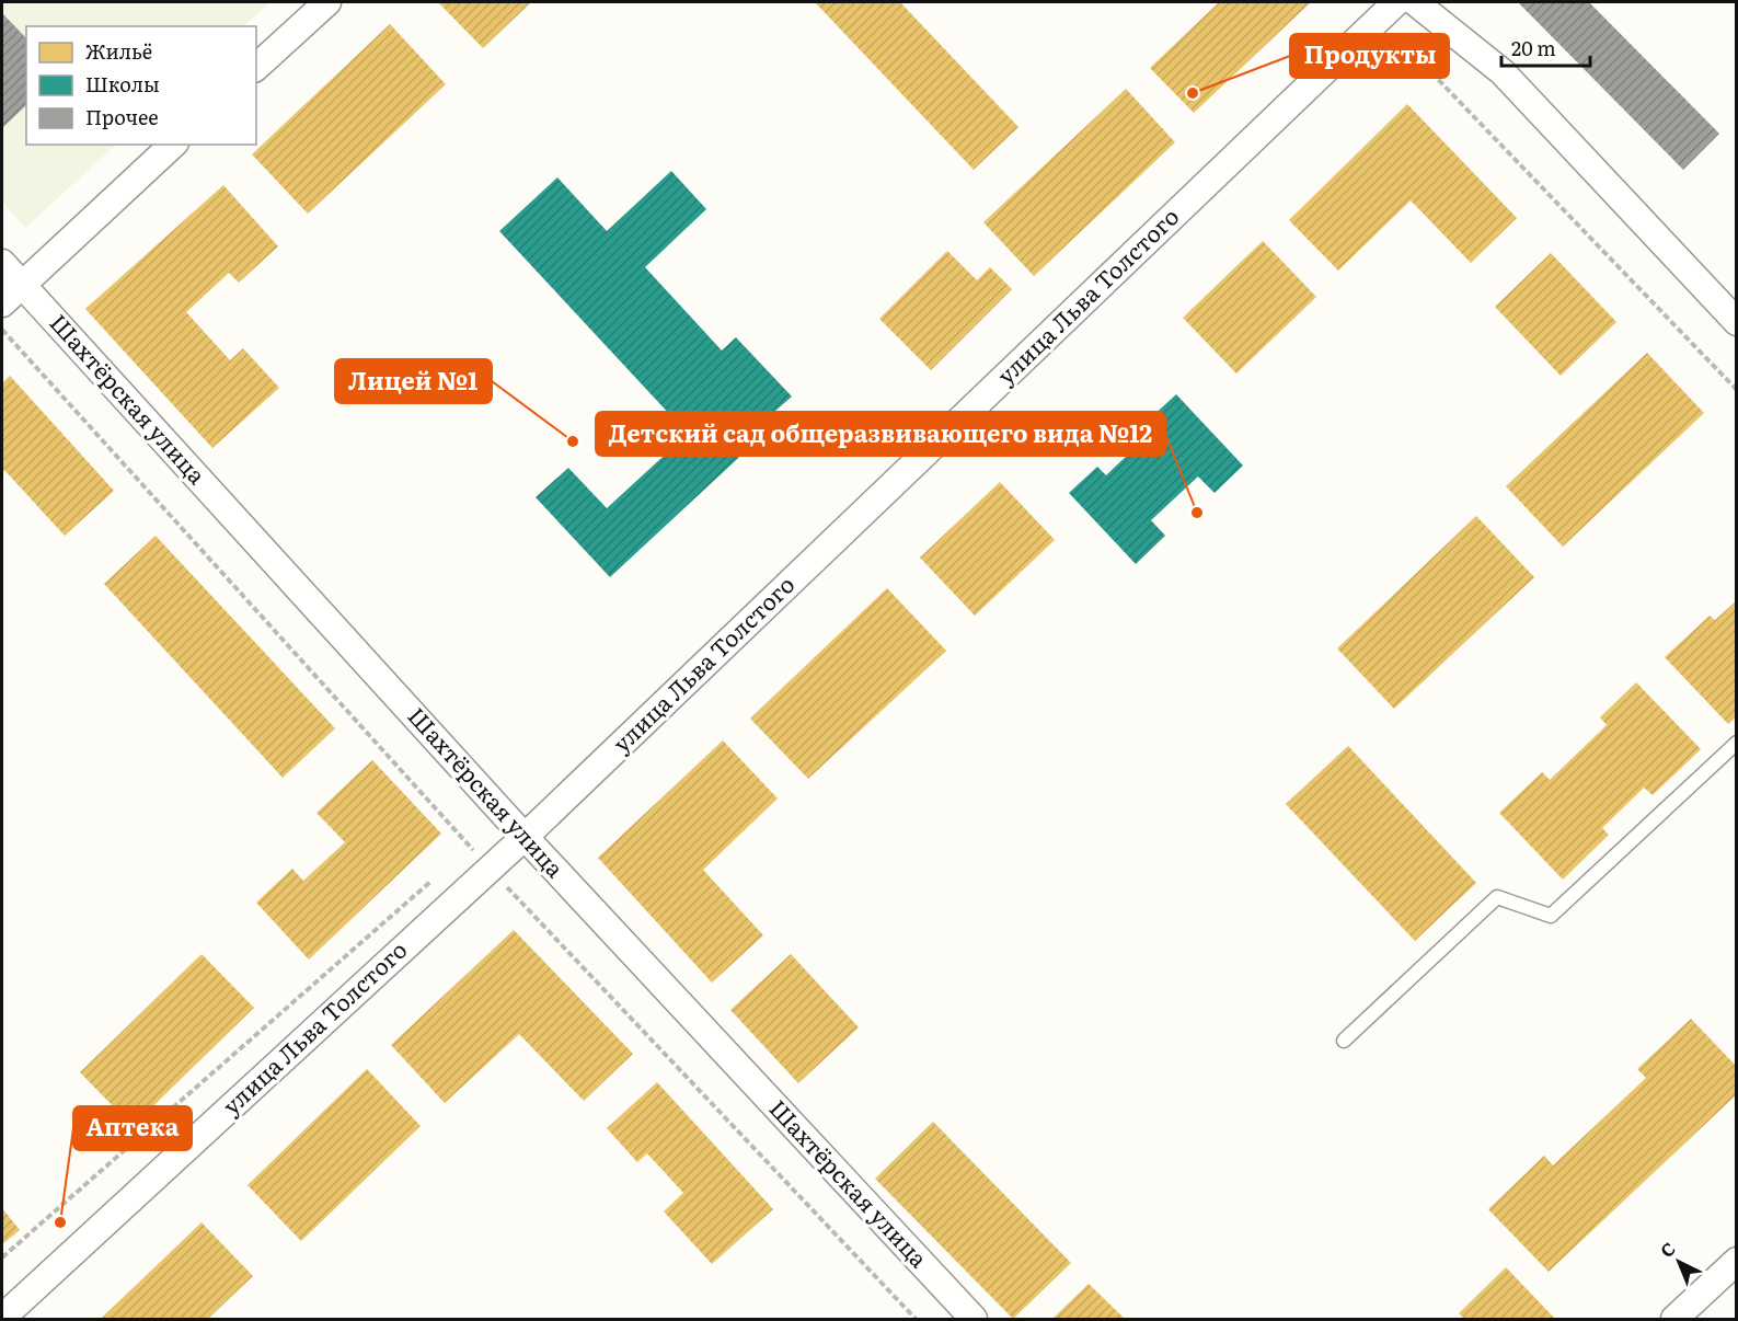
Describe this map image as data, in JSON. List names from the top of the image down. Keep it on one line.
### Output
{"streets":{"street":["улица Льва Толстого","Шахтёрская улица"]},"crossings":[["улица Льва Толстого","Шахтёрская улица"]],"places":["Продукты","Лицей №1","Детский сад общеразвивающего вида №12","Аптека"],"legend":["Жильё","Школы","Прочее"],"scale_bar":"20 m","north":"top left"}
